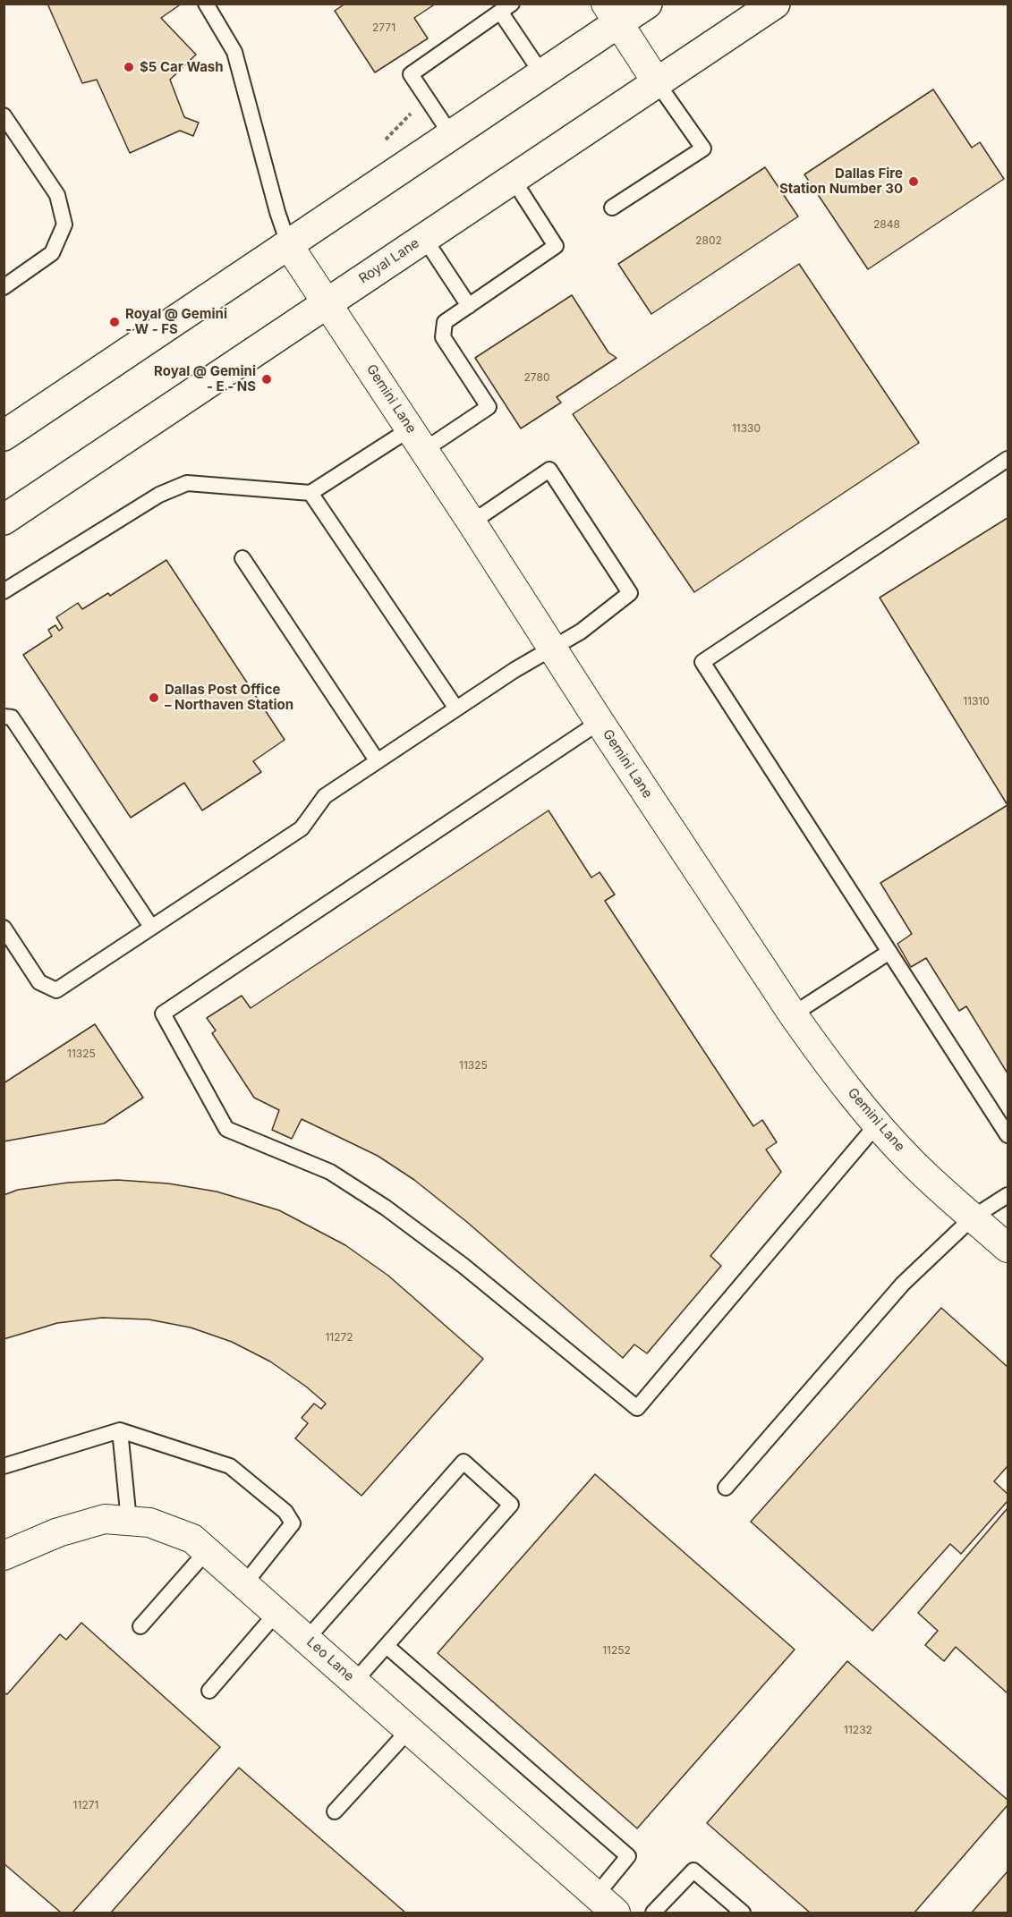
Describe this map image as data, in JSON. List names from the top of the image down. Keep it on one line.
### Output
{"streets":{"main road":["Royal Lane"],"street":["Gemini Lane","Leo Lane"]},"crossings":[["Royal Lane","Gemini Lane"]],"places":["$5 Car Wash","Dallas Fire Station Number 30","Royal @ Gemini - W - FS","Royal @ Gemini - E - NS","Dallas Post Office – Northaven Station"],"house_numbers":["2771","2848","2802","2780","11330","11310","11325","11325","11272","11252","11232","11271"]}
